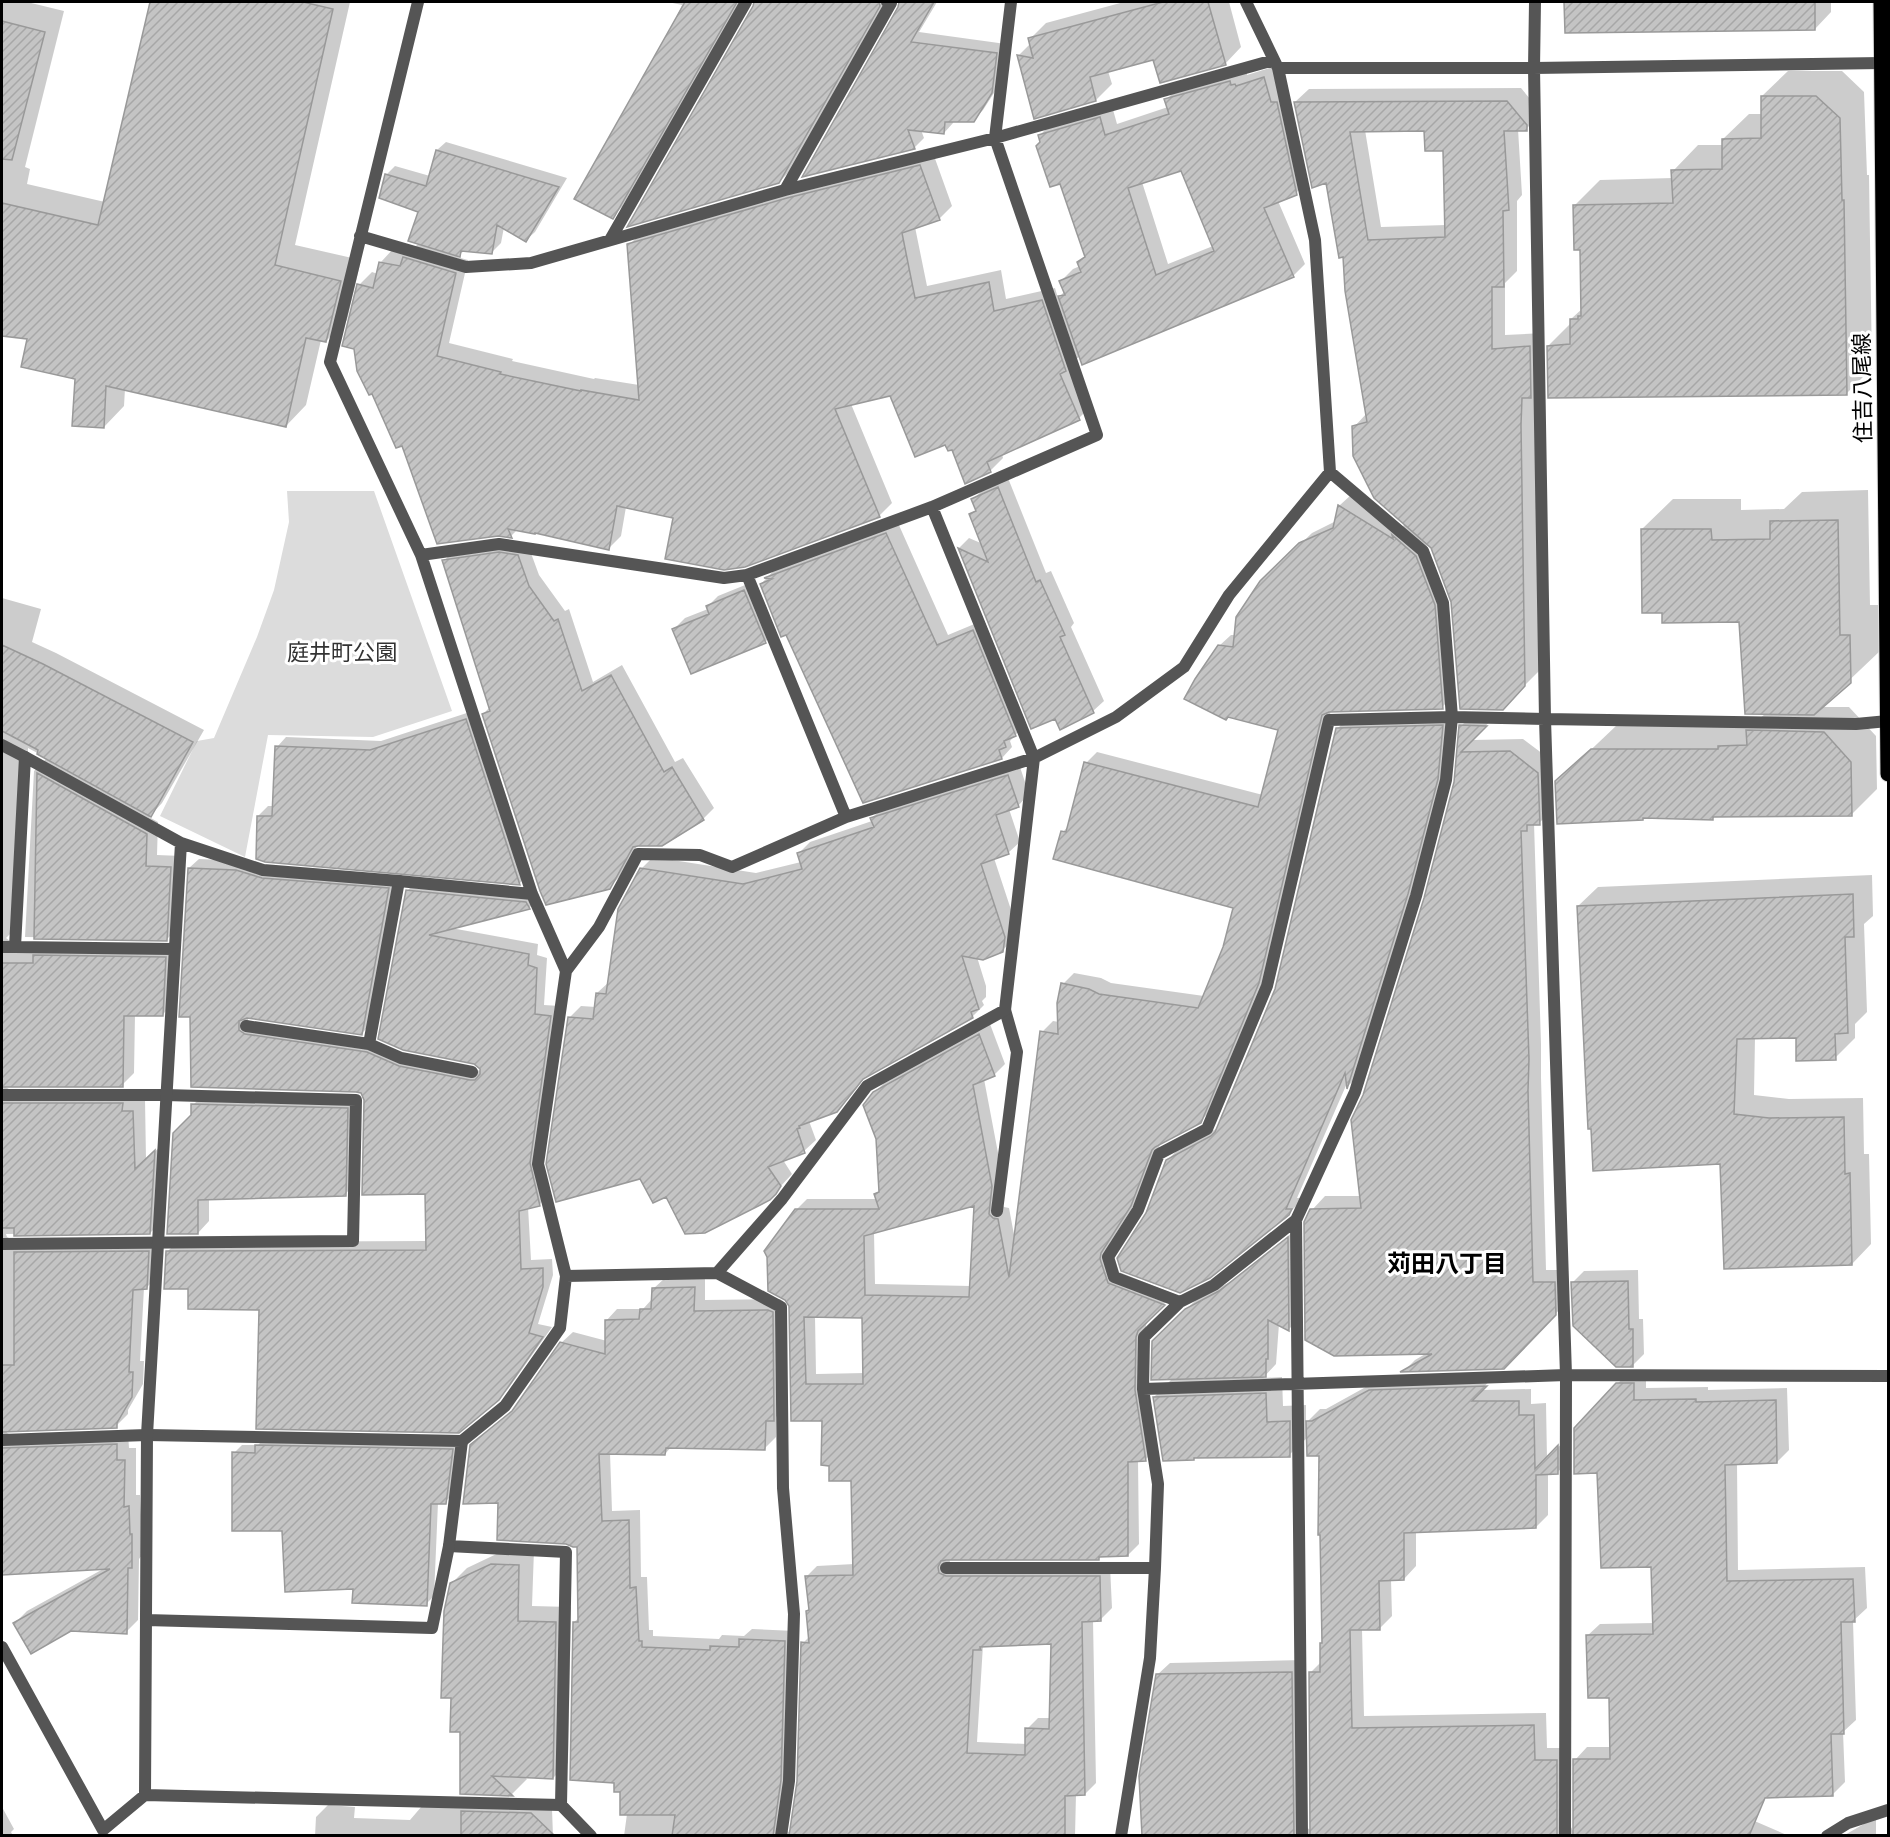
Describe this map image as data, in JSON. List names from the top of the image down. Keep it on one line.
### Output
{"streets":{"main road":["住吉八尾線"]},"districts":["苅田八丁目"],"parks":["庭井町公園"]}
